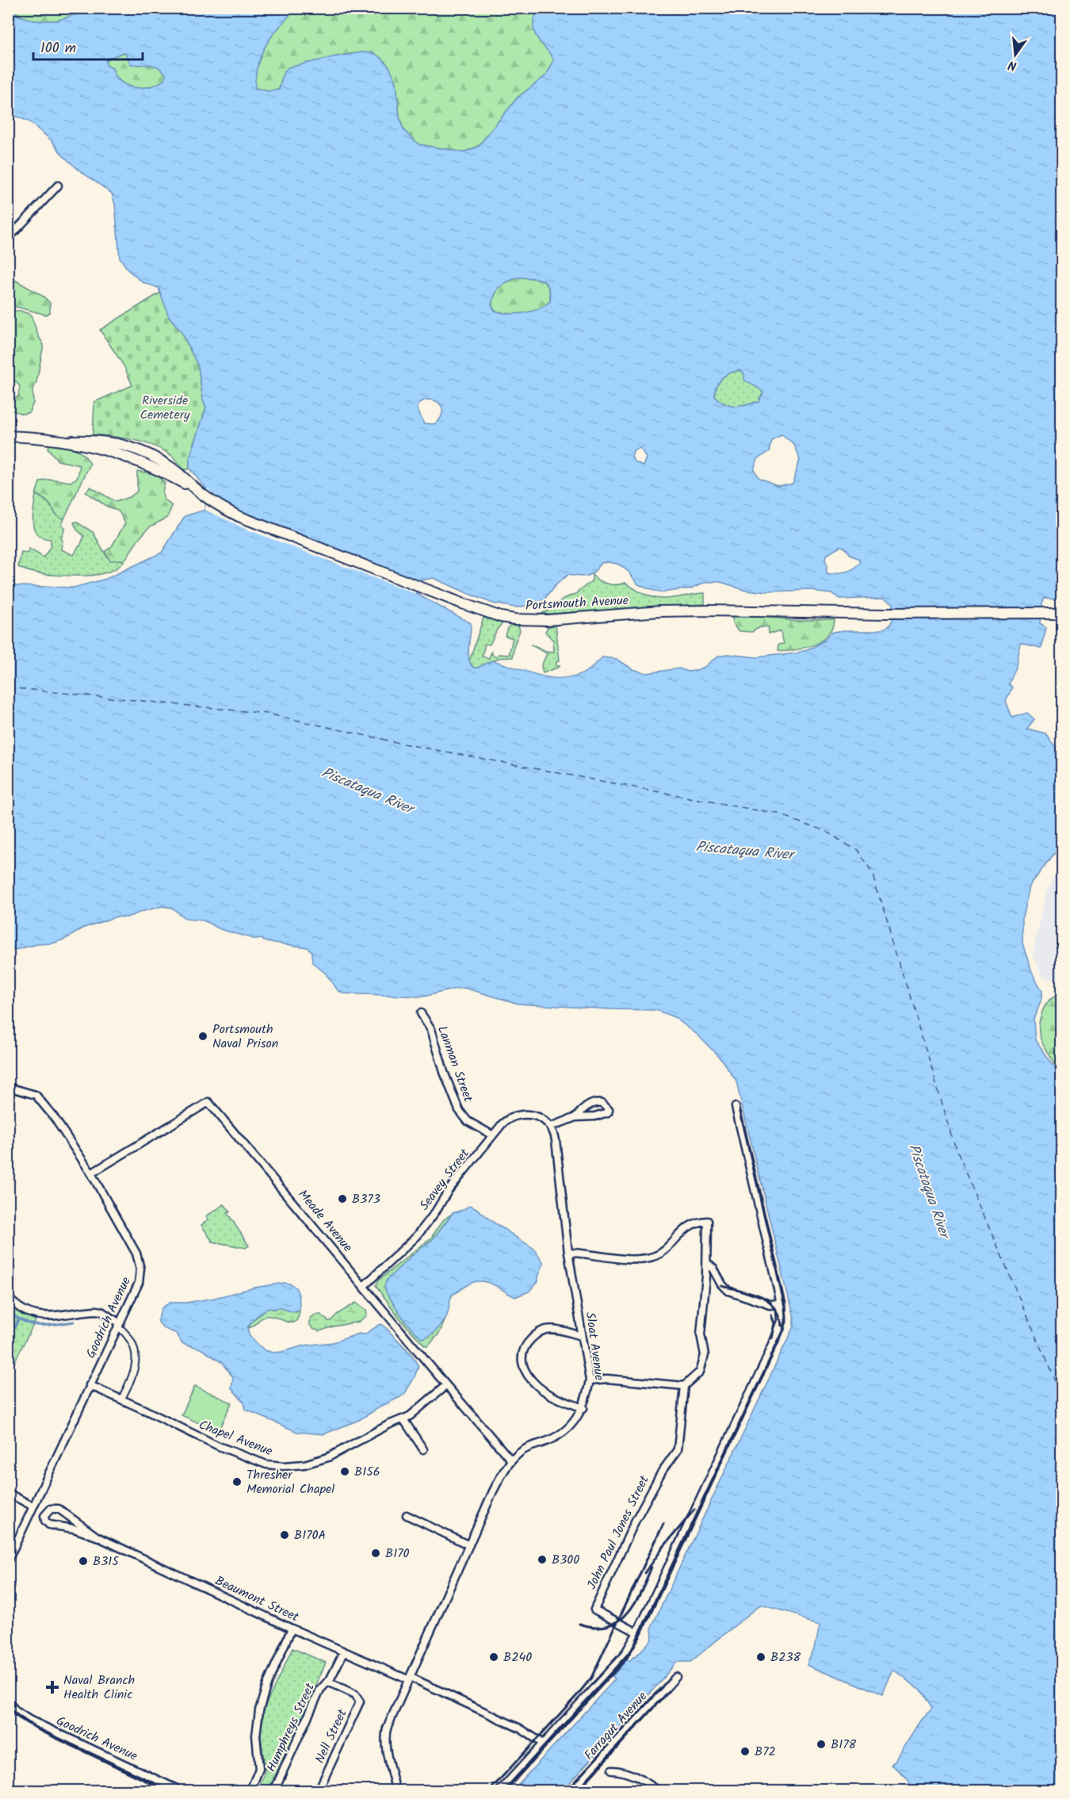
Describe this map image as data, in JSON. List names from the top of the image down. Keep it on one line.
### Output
{"streets":{"main road":["Portsmouth Avenue"],"street":["Lanman Street","Seavey Street","Meade Avenue","Goodrich Avenue","Sloat Avenue","Chapel Avenue","John Paul Jones Street","Beaumont Street","Farragut Avenue","Humphreys Street","Nell Street"]},"crossings":[["Lanman Street","Seavey Street"],["Seavey Street","Meade Avenue"],["Seavey Street","Sloat Avenue"],["Meade Avenue","Goodrich Avenue"],["Meade Avenue","Sloat Avenue"],["Meade Avenue","Chapel Avenue"],["Goodrich Avenue","Chapel Avenue"],["Sloat Avenue","Beaumont Street"],["Beaumont Street","Humphreys Street"],["Humphreys Street","Nell Street"]],"water":["Piscataqua River"],"parks":["Riverside Cemetery"],"places":{"other":["Portsmouth Naval Prison","B373","B156","Thresher Memorial Chapel","B170A","B170","B300","B315","B240","B238","B178","B72"],"health":["Naval Branch Health Clinic"]},"scale_bar":"100 m","north":"bottom"}
